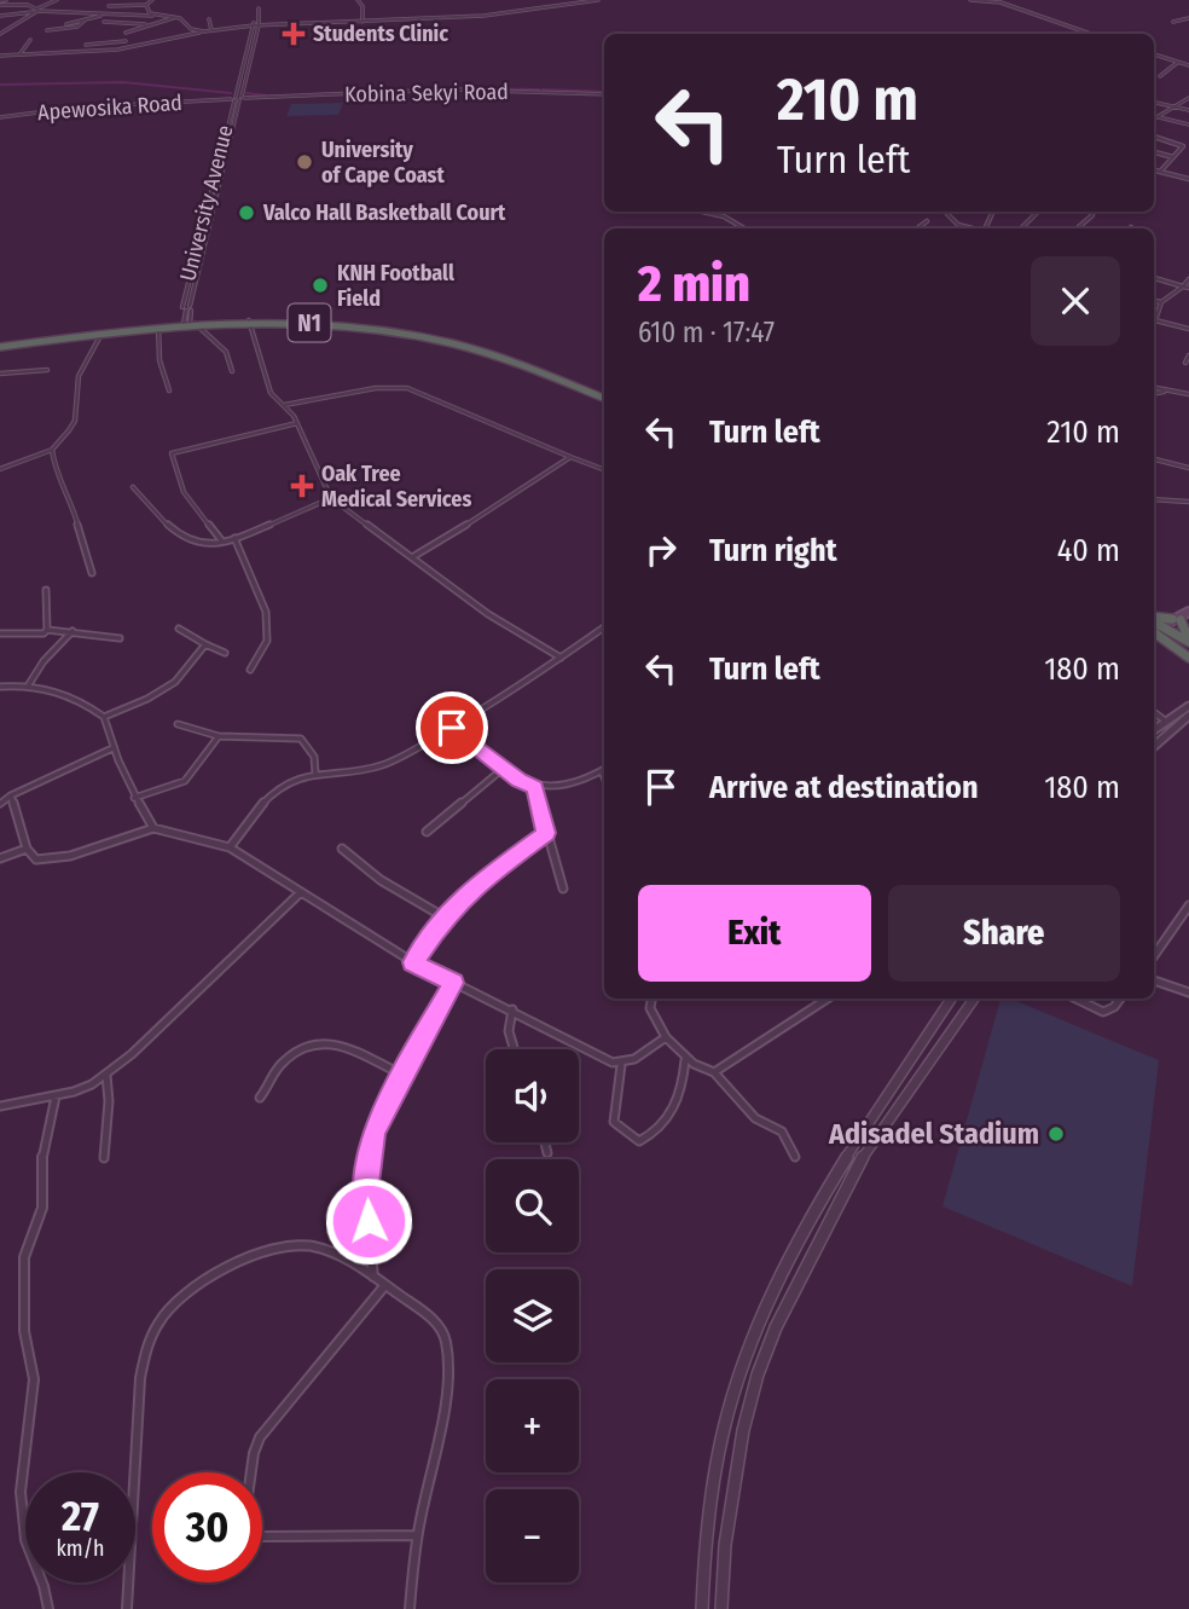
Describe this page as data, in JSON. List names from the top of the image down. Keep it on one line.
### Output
{"streets":{"highway":["N1"],"street":["Kobina Sekyi Road","Apewosika Road","University Avenue"]},"crossings":[["Kobina Sekyi Road","University Avenue"],["Apewosika Road","University Avenue"],["University Avenue","N1"]],"places":{"health":["Students Clinic","Oak Tree Medical Services"],"other":["University of Cape Coast","Valco Hall Basketball Court","KNH Football Field","Adisadel Stadium"]},"page":{"turn":["210 m","Turn left"],"heading":["2 min","610 m · 17:47"],"list":[{"name":"Turn left","value":"210 m"},{"name":"Turn right","value":"40 m"},{"name":"Turn left","value":"180 m"},{"name":"Arrive at destination","value":"180 m"}],"buttons":["Exit","Share"],"map_buttons":["+","−"],"speed":"27 km/h","limit":"30"}}
